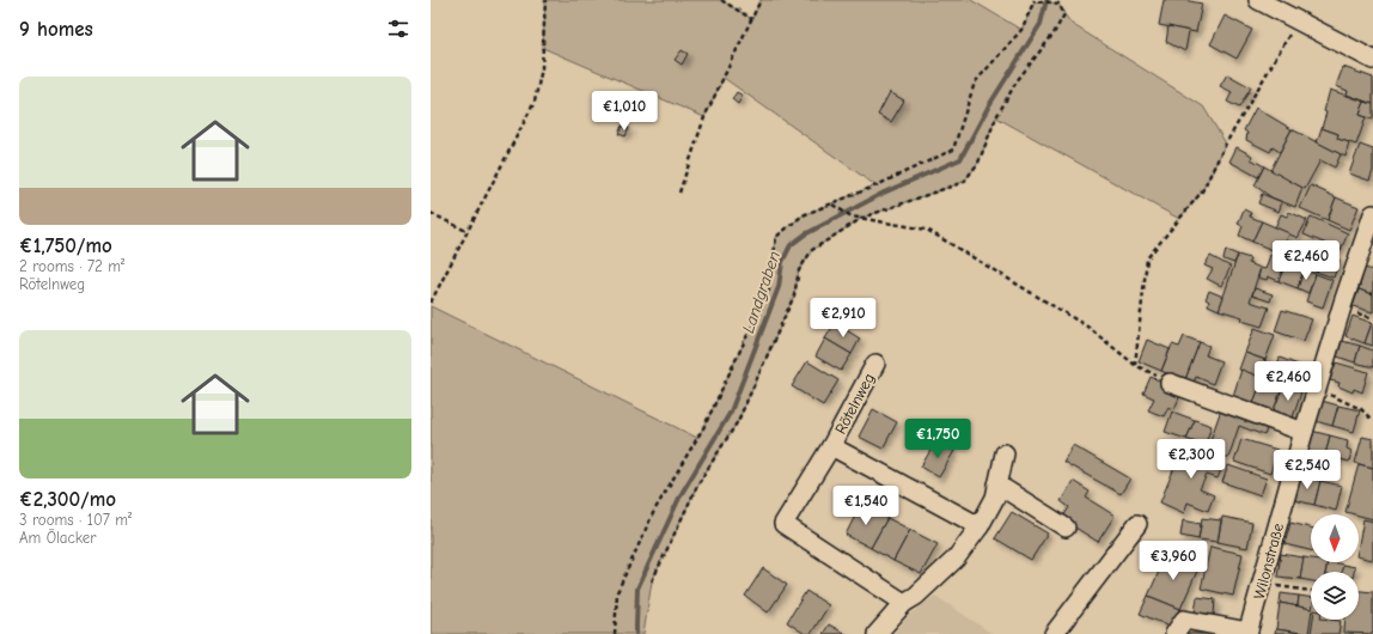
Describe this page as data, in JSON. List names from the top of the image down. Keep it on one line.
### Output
{"streets":{"street":["Rötelnweg","Wilonstraße"]},"water":["Landgraben"],"north":"bottom","page":{"heading":"9 homes","list":[{"name":"€1,750/mo","note":"2 rooms · 72 m² · Rötelnweg"},{"name":"€2,300/mo","note":"3 rooms · 107 m² · Am Ölacker"}],"price":["€1,010","€2,460","€2,910","€2,460","€1,750","€2,300","€2,540","€1,540","€3,960"]}}
